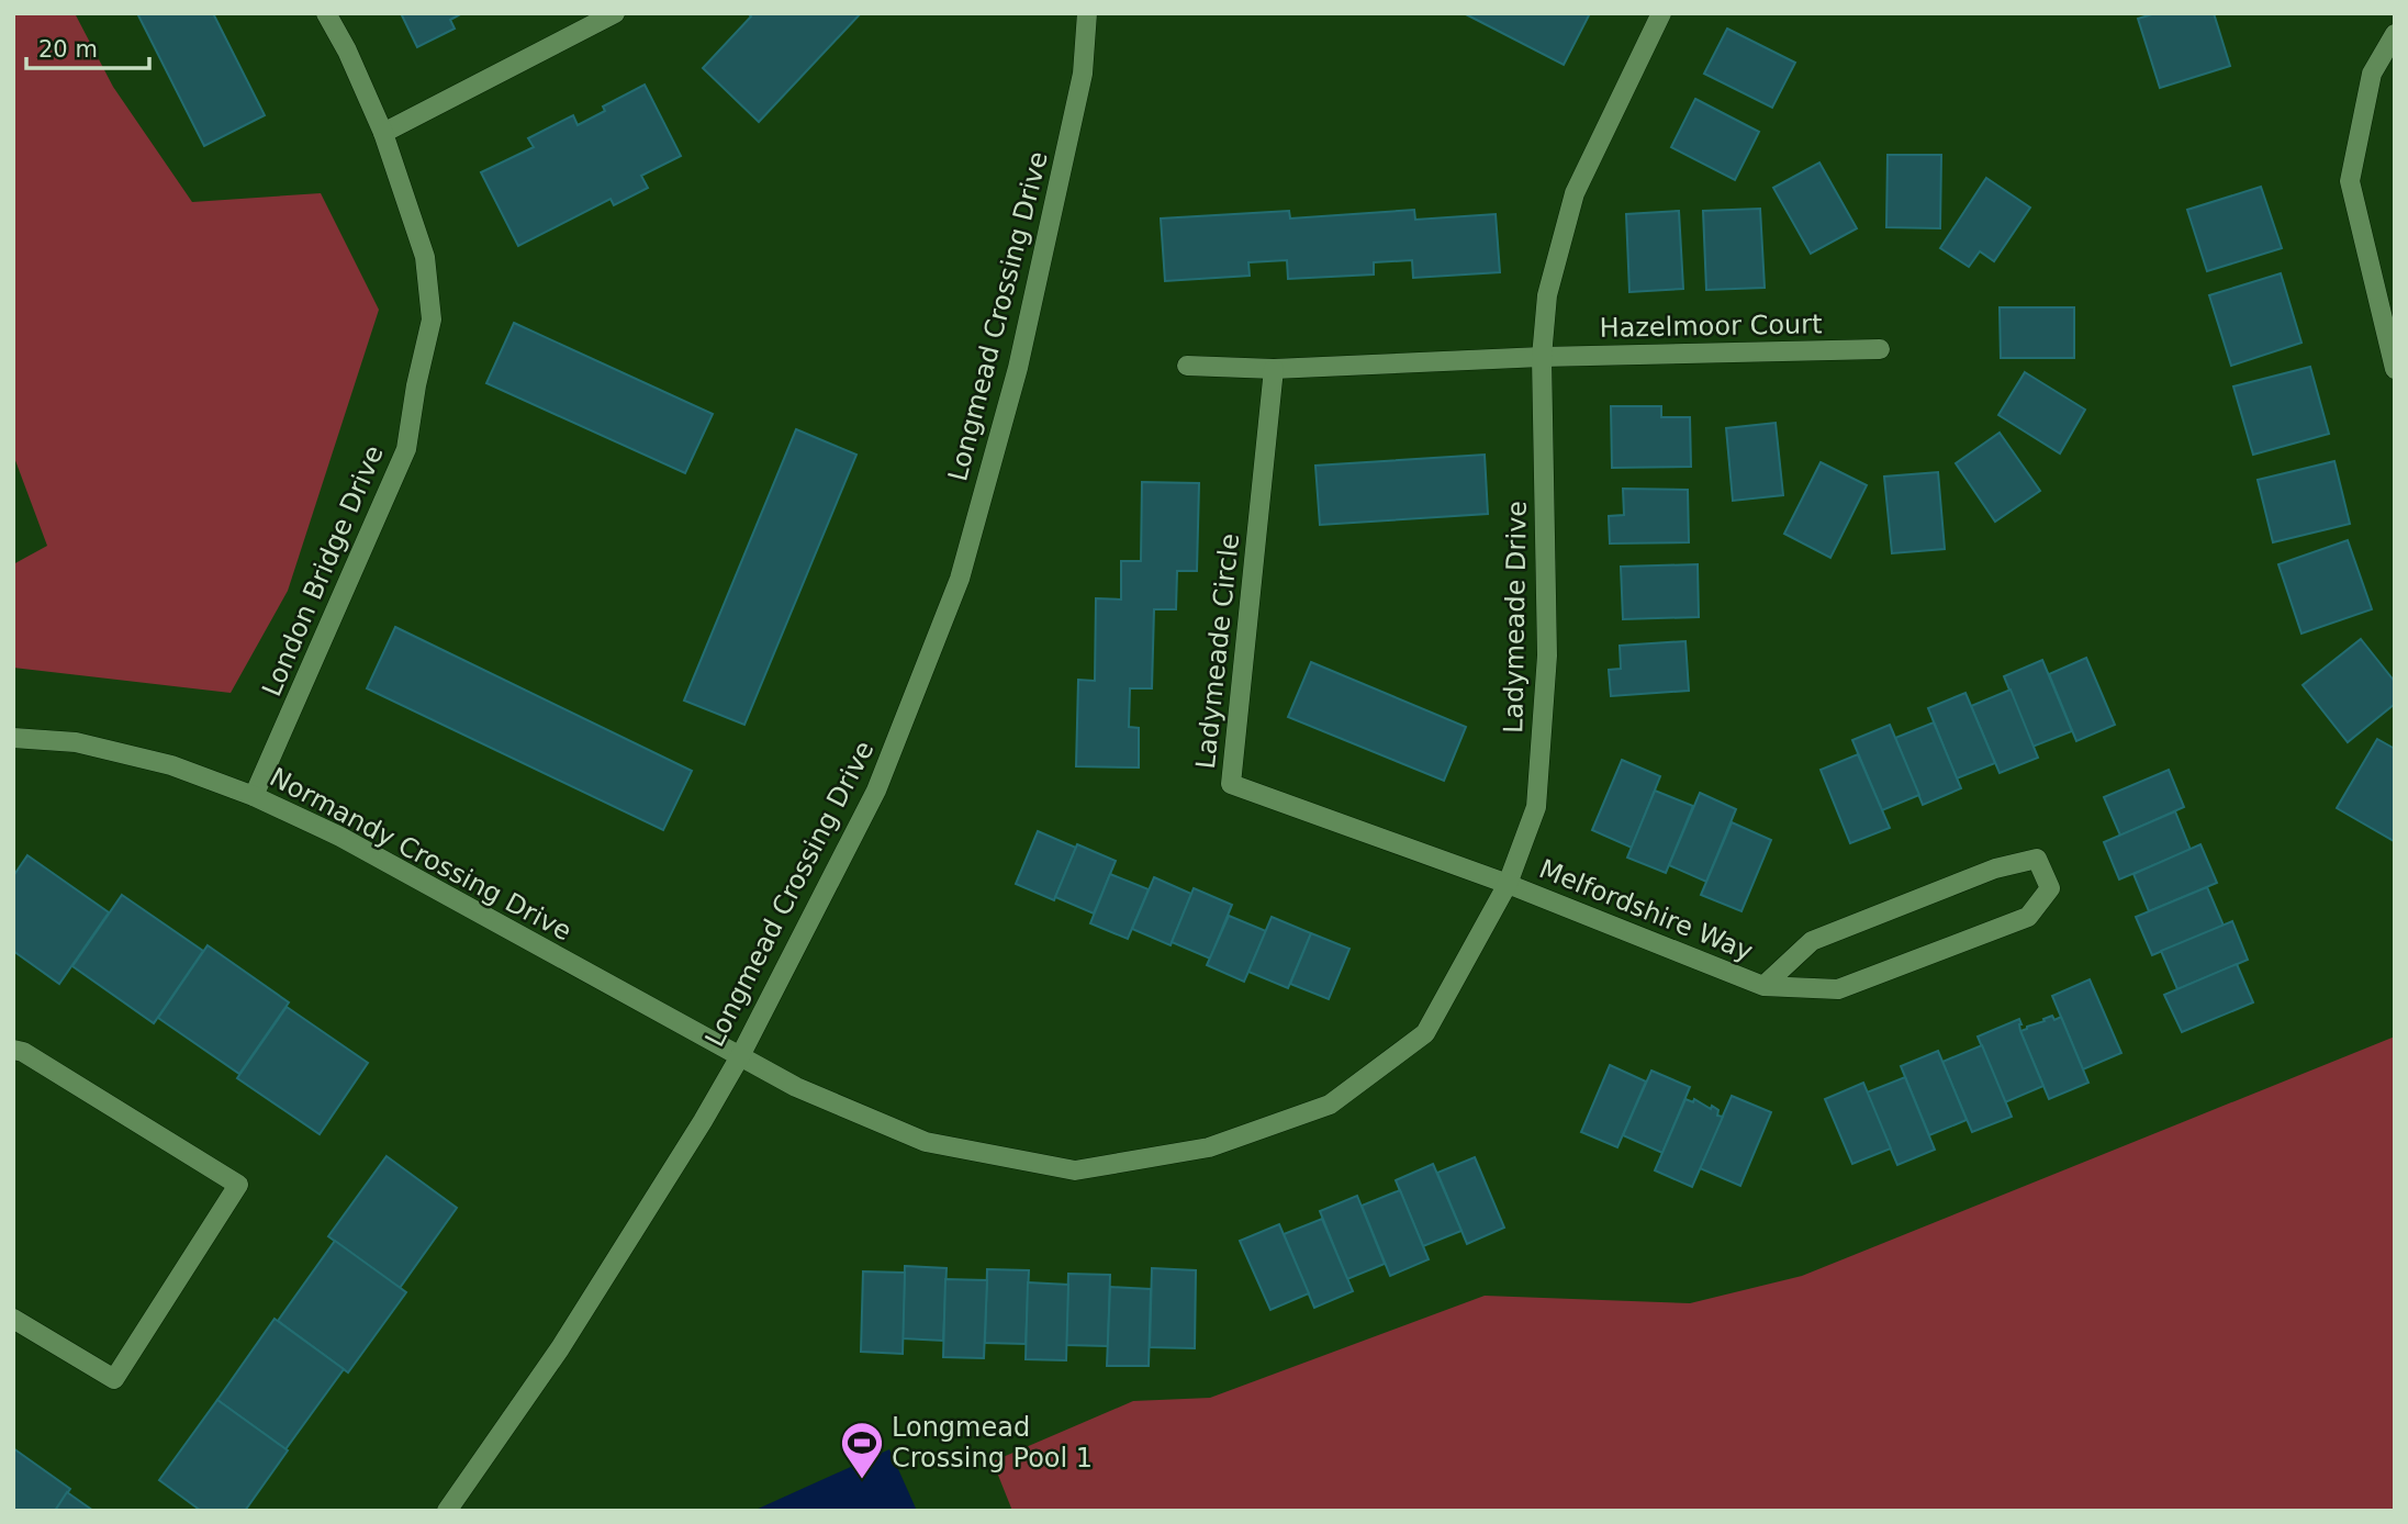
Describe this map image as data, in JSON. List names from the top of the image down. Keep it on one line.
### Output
{"streets":{"street":["Longmead Crossing Drive","Hazelmoor Court","London Bridge Drive","Ladymeade Drive","Ladymeade Circle","Normandy Crossing Drive","Melfordshire Way"]},"crossings":[["Longmead Crossing Drive","Ladymeade Drive"],["Longmead Crossing Drive","Normandy Crossing Drive"],["Hazelmoor Court","Ladymeade Drive"],["London Bridge Drive","Normandy Crossing Drive"],["Ladymeade Drive","Ladymeade Circle"],["Ladymeade Drive","Normandy Crossing Drive"],["Ladymeade Drive","Melfordshire Way"],["Ladymeade Circle","Melfordshire Way"]],"places":{"sports":["Longmead Crossing Pool 1"]},"scale_bar":"20 m"}
